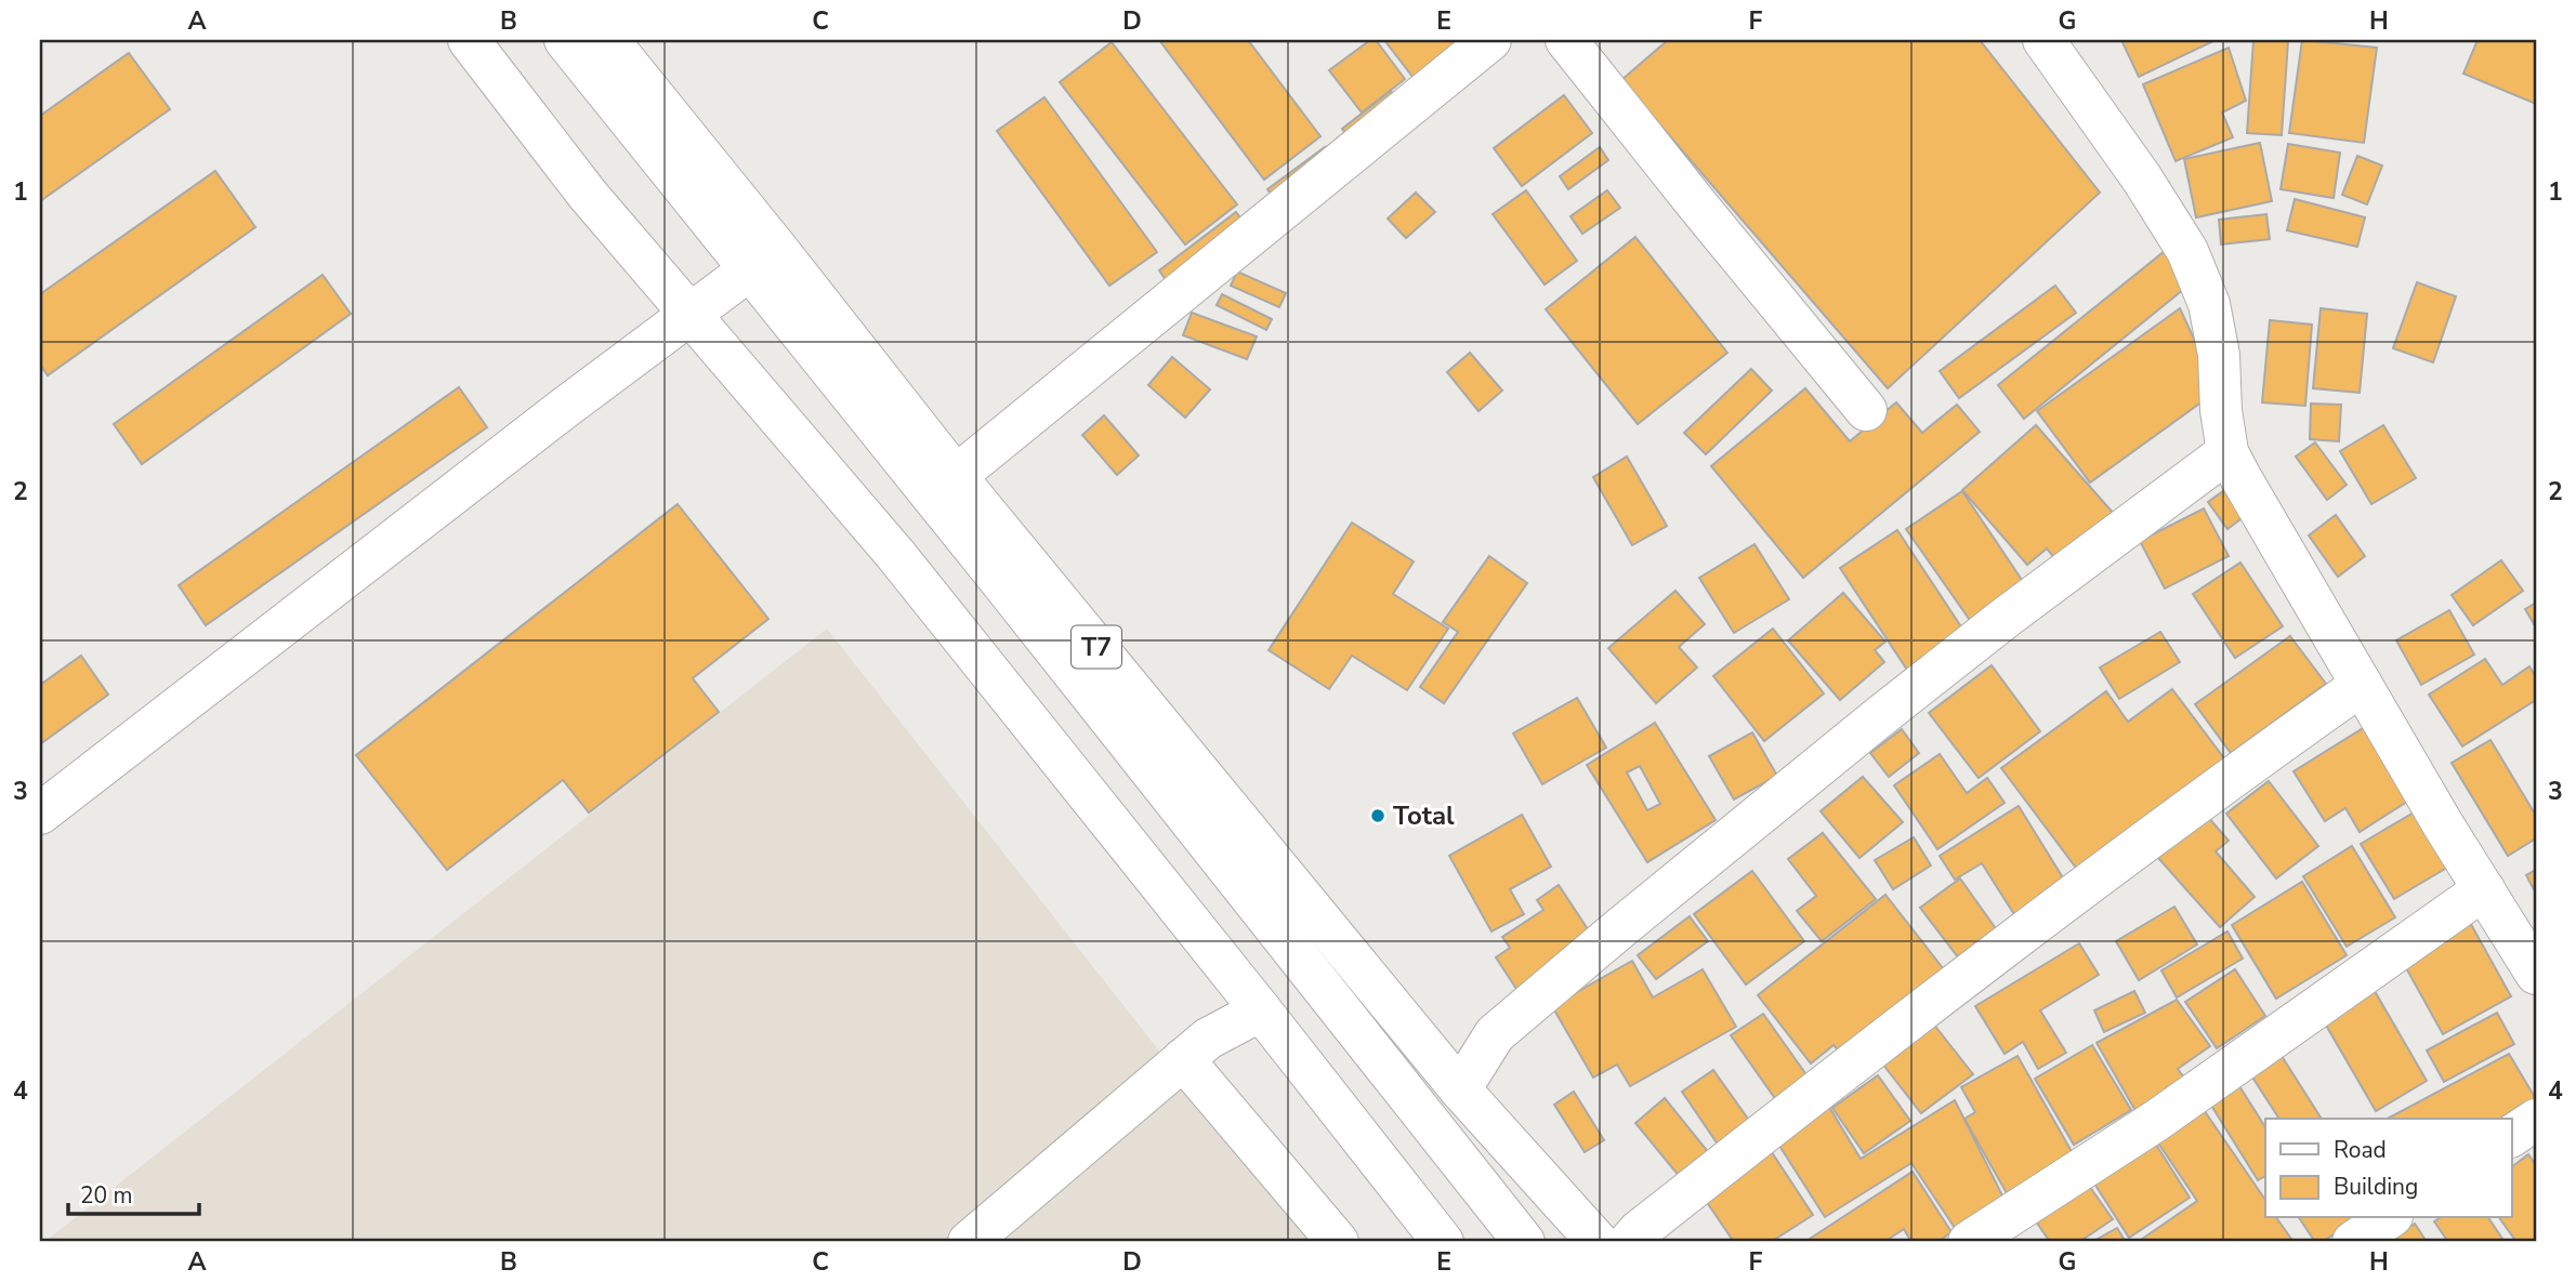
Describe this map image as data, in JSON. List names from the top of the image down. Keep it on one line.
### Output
{"streets":{"main road":["T7"]},"places":["Total"],"legend":["Road","Building"],"scale_bar":"20 m","grid":{"columns":["A","B","C","D","E","F","G","H"],"rows":["1","2","3","4"]}}
